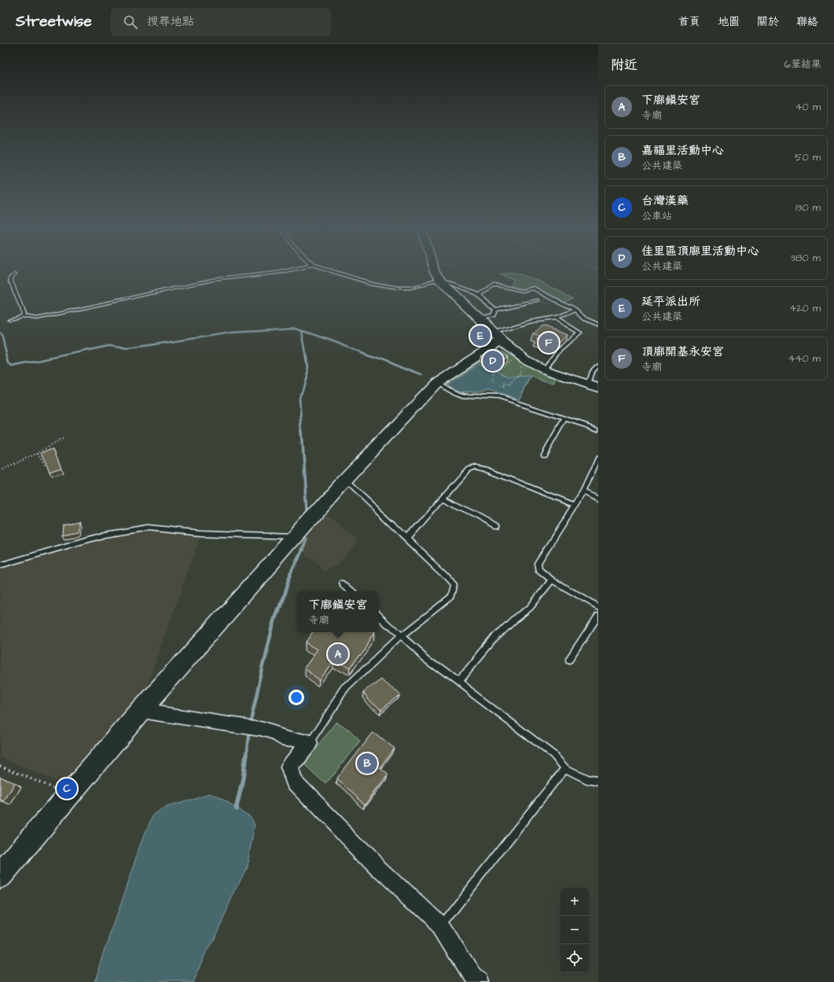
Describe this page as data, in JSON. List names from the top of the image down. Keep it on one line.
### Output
{"page":{"header":"Streetwise","search":"搜尋地點","nav":["首頁","地圖","關於","聯絡"],"heading":["附近","6筆結果"],"list":[{"mark":"A","name":"下廍鎮安宮","note":"寺廟","value":"40 m"},{"mark":"B","name":"嘉福里活動中心","note":"公共建築","value":"50 m"},{"mark":"C","name":"台灣漢藥","note":"公車站","value":"130 m"},{"mark":"D","name":"佳里區頂廍里活動中心","note":"公共建築","value":"380 m"},{"mark":"E","name":"延平派出所","note":"公共建築","value":"420 m"},{"mark":"F","name":"頂廍開基永安宮","note":"寺廟","value":"440 m"}],"pins":["E","F","D","A","B","C"],"popup":["下廍鎮安宮","寺廟"],"map_buttons":["+","−"]}}
